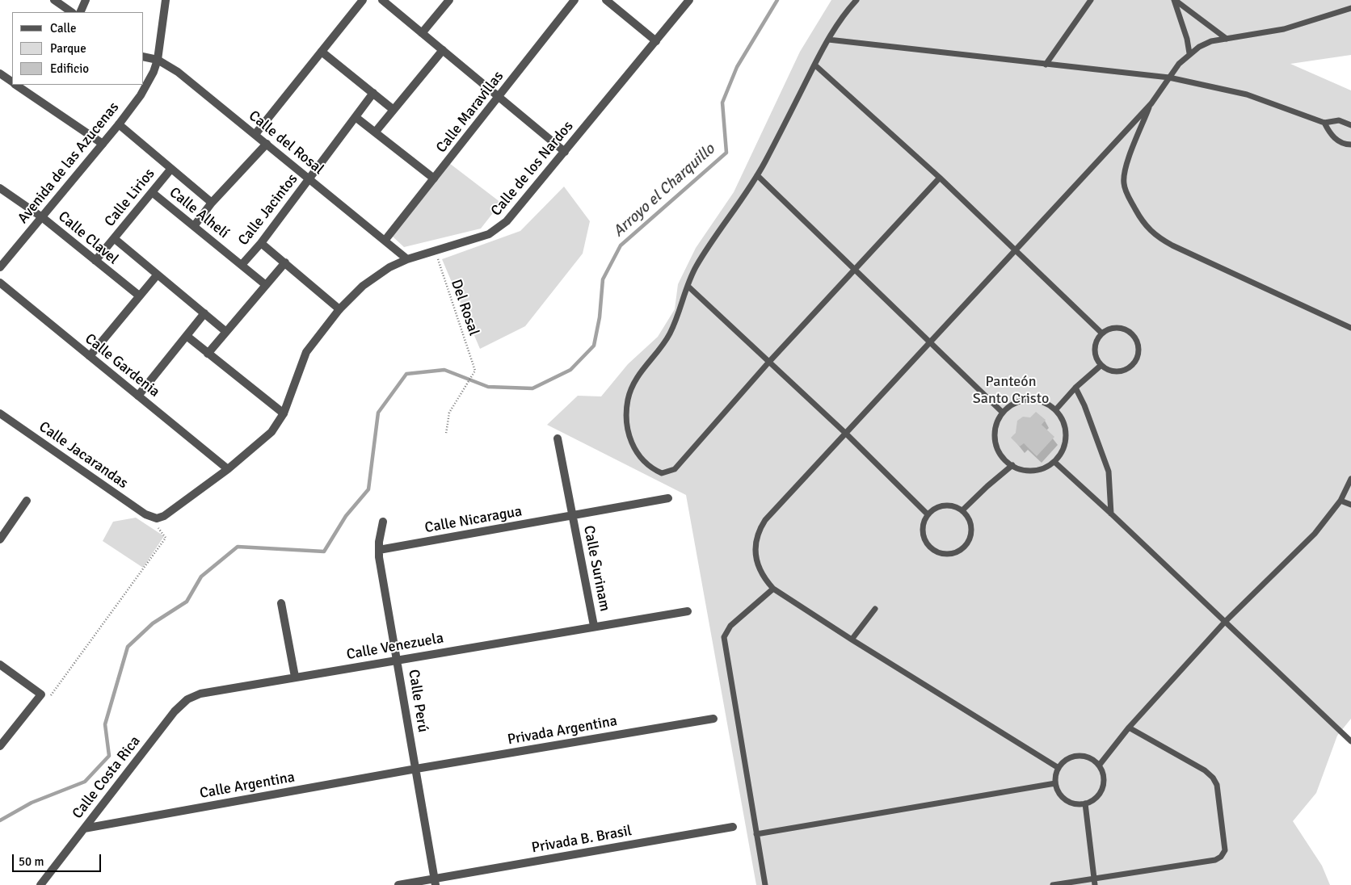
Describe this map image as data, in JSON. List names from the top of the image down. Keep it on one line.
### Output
{"streets":{"street":["Calle Maravillas","Calle del Rosal","Avenida de las Azucenas","Calle de los Nardos","Calle Lirios","Calle Jacintos","Calle Alhelí","Calle Clavel","Calle Gardenia","Calle Jacarandas","Calle Nicaragua","Calle Surinam","Calle Venezuela","Calle Perú","Privada Argentina","Calle Costa Rica","Calle Argentina","Privada B. Brasil"],"path":["Del Rosal"]},"crossings":[["Calle Maravillas","Calle del Rosal"],["Calle del Rosal","Avenida de las Azucenas"],["Calle del Rosal","Calle de los Nardos"],["Calle del Rosal","Calle Jacintos"],["Avenida de las Azucenas","Calle Alhelí"],["Avenida de las Azucenas","Calle Clavel"],["Calle de los Nardos","Del Rosal"],["Calle de los Nardos","Calle Gardenia"],["Calle Lirios","Calle Alhelí"],["Calle Lirios","Calle Clavel"],["Calle Jacintos","Calle Alhelí"],["Calle Nicaragua","Calle Surinam"],["Calle Nicaragua","Calle Perú"],["Calle Surinam","Calle Venezuela"],["Calle Venezuela","Calle Perú"],["Calle Venezuela","Calle Costa Rica"],["Calle Perú","Privada Argentina"],["Calle Perú","Calle Argentina"],["Calle Perú","Privada B. Brasil"],["Privada Argentina","Calle Argentina"],["Calle Costa Rica","Calle Argentina"]],"water":["Arroyo el Charquillo"],"parks":["Panteón Santo Cristo"],"legend":["Calle","Parque","Edificio"],"scale_bar":"50 m"}
